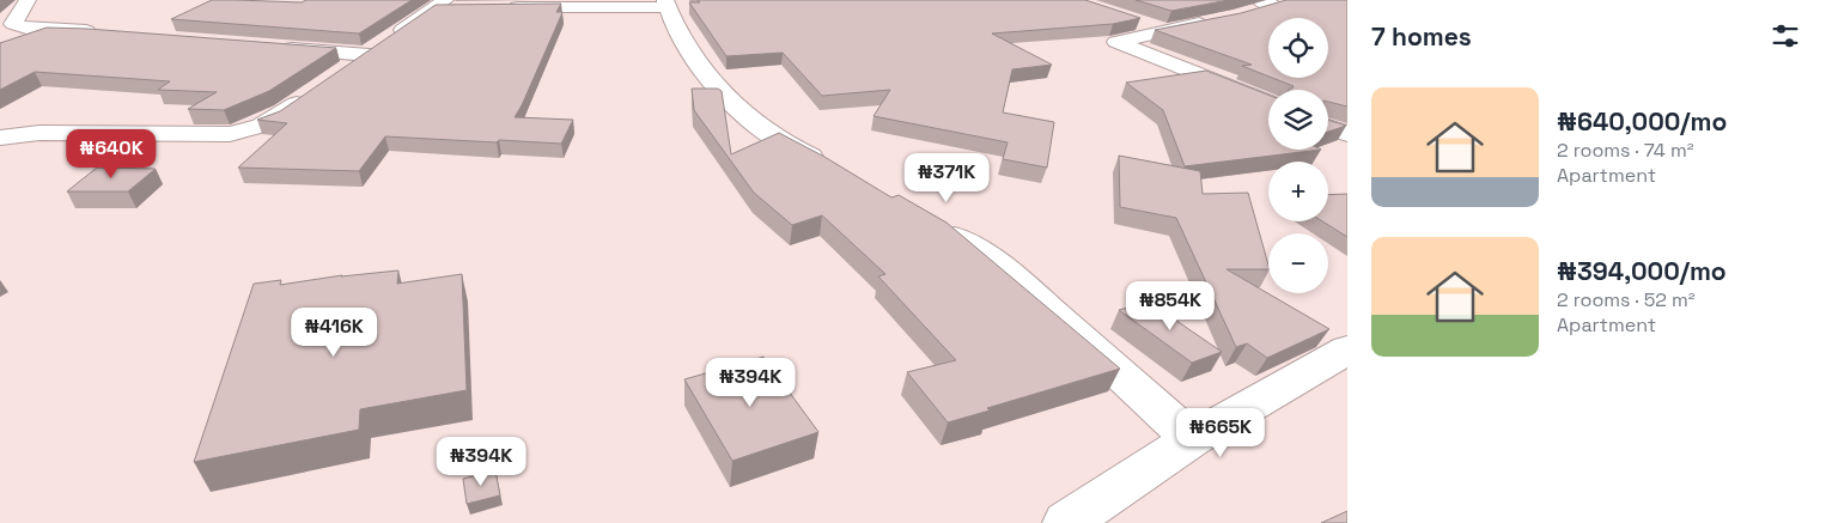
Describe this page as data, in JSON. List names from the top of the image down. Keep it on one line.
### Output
{"page":{"heading":"7 homes","map_buttons":["+","−"],"list":[{"name":"₦640,000/mo","note":"2 rooms · 74 m² · Apartment"},{"name":"₦394,000/mo","note":"2 rooms · 52 m² · Apartment"}],"price":["₦640K","₦371K","₦854K","₦416K","₦394K","₦665K","₦394K"]}}
